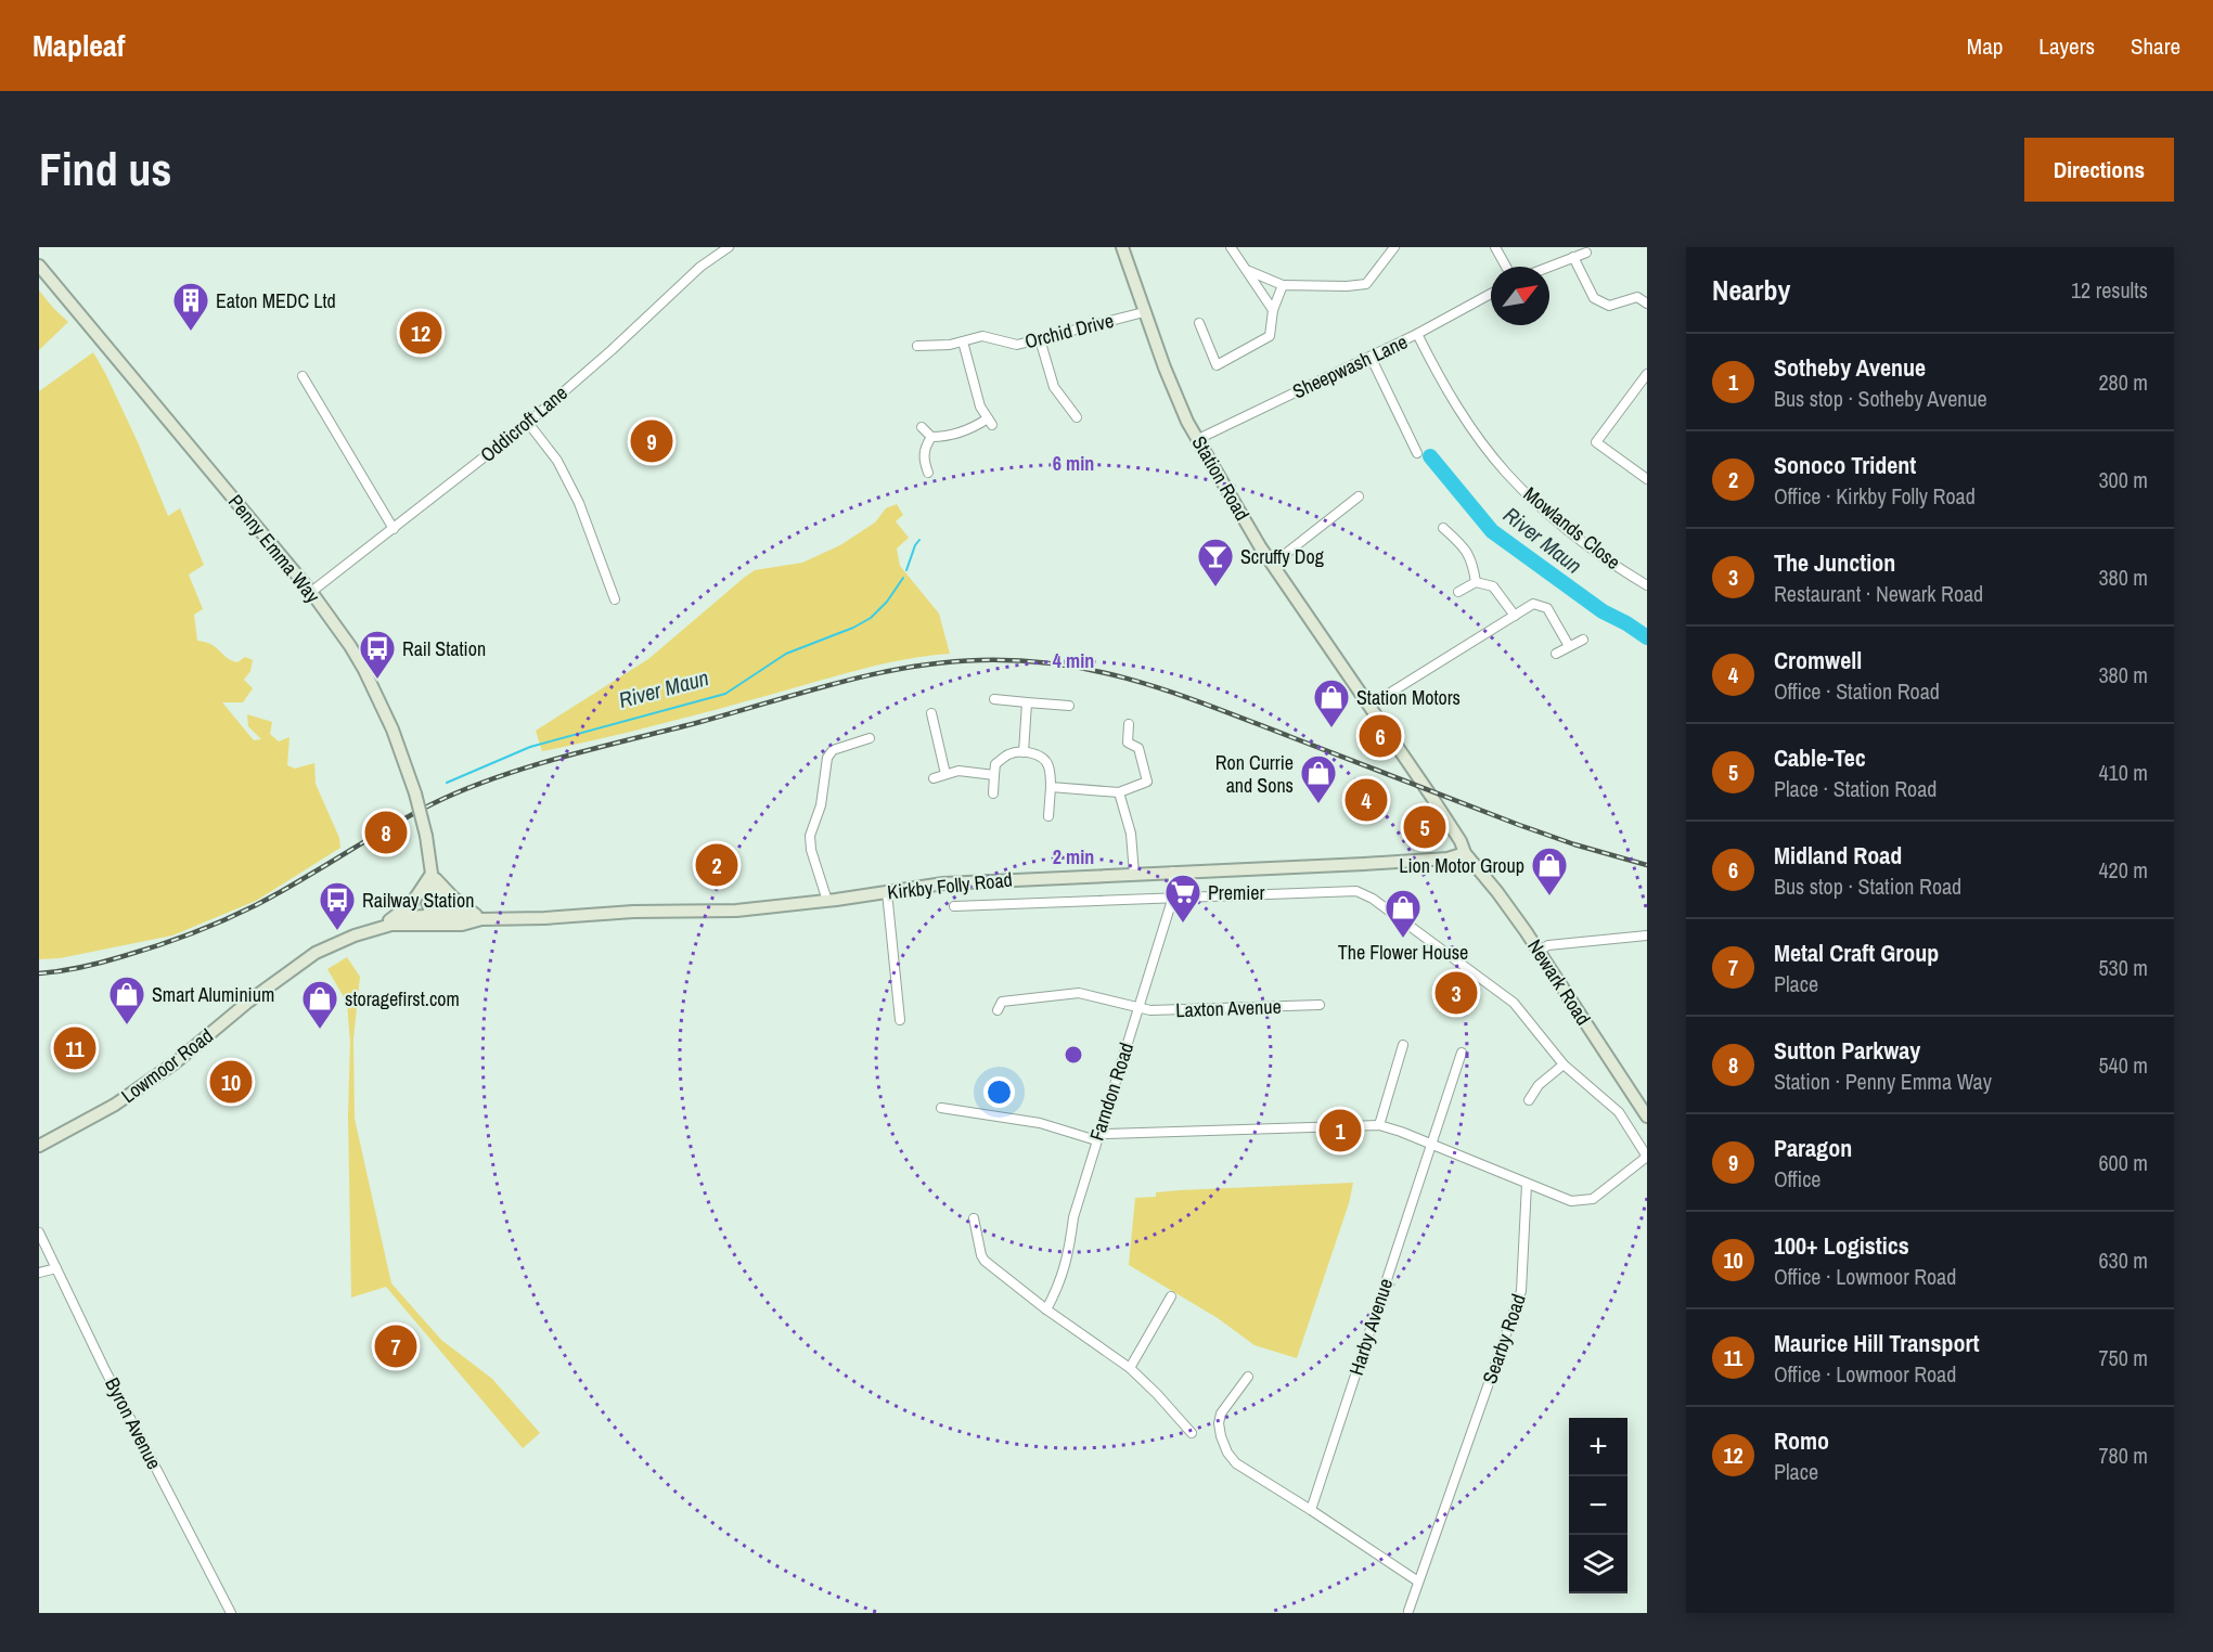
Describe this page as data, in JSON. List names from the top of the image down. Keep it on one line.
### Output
{"streets":{"main road":["Station Road","Penny Emma Way","Kirkby Folly Road","Newark Road","Lowmoor Road"],"street":["Orchid Drive","Sheepwash Lane","Oddicroft Lane","Mowlands Close","Laxton Avenue","Farndon Road","Harby Avenue","Searby Road","Byron Avenue"]},"crossings":[["Orchid Drive","Station Road"],["Sheepwash Lane","Station Road"],["Sheepwash Lane","Mowlands Close"],["Oddicroft Lane","Penny Emma Way"],["Station Road","Kirkby Folly Road"],["Station Road","Newark Road"],["Penny Emma Way","Lowmoor Road"],["Kirkby Folly Road","Newark Road"],["Kirkby Folly Road","Lowmoor Road"],["Kirkby Folly Road","Farndon Road"],["Laxton Avenue","Farndon Road"]],"water":["River Maun"],"places":{"building":["Eaton MEDC Ltd"],"bar":["Scruffy Dog"],"bus stop":["Rail Station","Railway Station"],"shop":["Station Motors","Ron Currie and Sons","Lion Motor Group","The Flower House","Smart Aluminium","storagefirst.com"],"supermarket":["Premier"]},"north":"top right","page":{"header":"Mapleaf","nav":["Map","Layers","Share"],"buttons":"Directions","title":"Find us","heading":["Nearby","12 results"],"pins":["12","9","6","4","5","8","2","3","11","10","1","7"],"list":[{"mark":"1","name":"Sotheby Avenue","note":"Bus stop · Sotheby Avenue","value":"280 m"},{"mark":"2","name":"Sonoco Trident","note":"Office · Kirkby Folly Road","value":"300 m"},{"mark":"3","name":"The Junction","note":"Restaurant · Newark Road","value":"380 m"},{"mark":"4","name":"Cromwell","note":"Office · Station Road","value":"380 m"},{"mark":"5","name":"Cable-Tec","note":"Place · Station Road","value":"410 m"},{"mark":"6","name":"Midland Road","note":"Bus stop · Station Road","value":"420 m"},{"mark":"7","name":"Metal Craft Group","note":"Place","value":"530 m"},{"mark":"8","name":"Sutton Parkway","note":"Station · Penny Emma Way","value":"540 m"},{"mark":"9","name":"Paragon","note":"Office","value":"600 m"},{"mark":"10","name":"100+ Logistics","note":"Office · Lowmoor Road","value":"630 m"},{"mark":"11","name":"Maurice Hill Transport","note":"Office · Lowmoor Road","value":"750 m"},{"mark":"12","name":"Romo","note":"Place","value":"780 m"}],"map_buttons":["+","−"]},"rings":["6 min","4 min","2 min"]}
